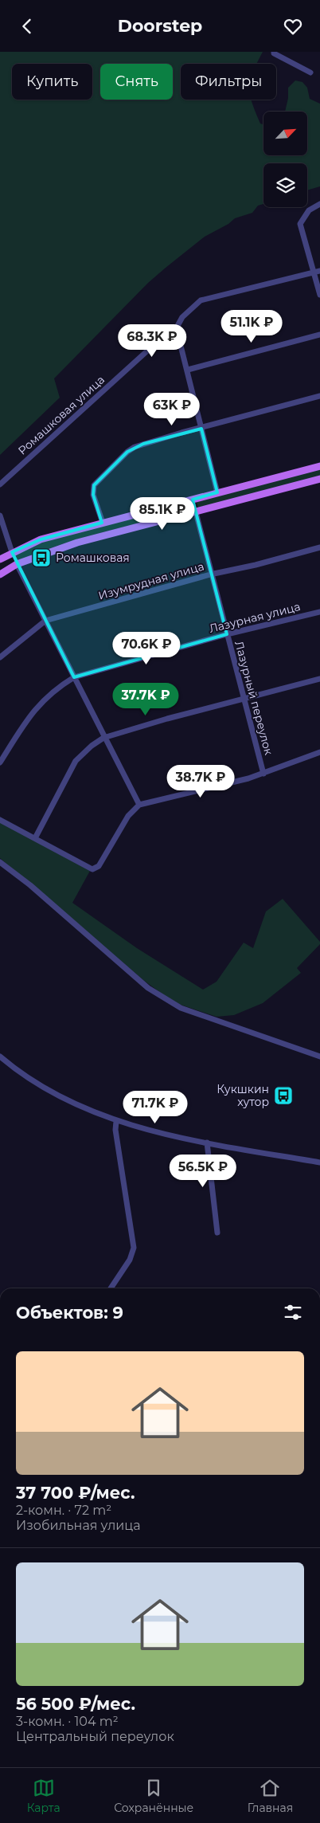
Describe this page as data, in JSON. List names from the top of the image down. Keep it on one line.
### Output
{"streets":{"street":["Ромашковая улица","Изумрудная улица","Лазурная улица","Лазурный переулок"]},"crossings":[["Изумрудная улица","Лазурный переулок"],["Лазурная улица","Лазурный переулок"]],"places":{"bus stop":["Ромашковая","Кукшкин хутор"]},"north":"top right","page":{"header":"Doorstep","chip":["Купить","Снять","Фильтры"],"price":["51.1K ₽","68.3K ₽","63K ₽","85.1K ₽","70.6K ₽","37.7K ₽","38.7K ₽","71.7K ₽","56.5K ₽"],"heading":"Объектов: 9","list":[{"name":"37 700 ₽/мес.","note":"2-комн. · 72 m² · Изобильная улица"},{"name":"56 500 ₽/мес.","note":"3-комн. · 104 m² · Центральный переулок"}],"tabs":["Карта","Сохранённые","Главная"]}}
